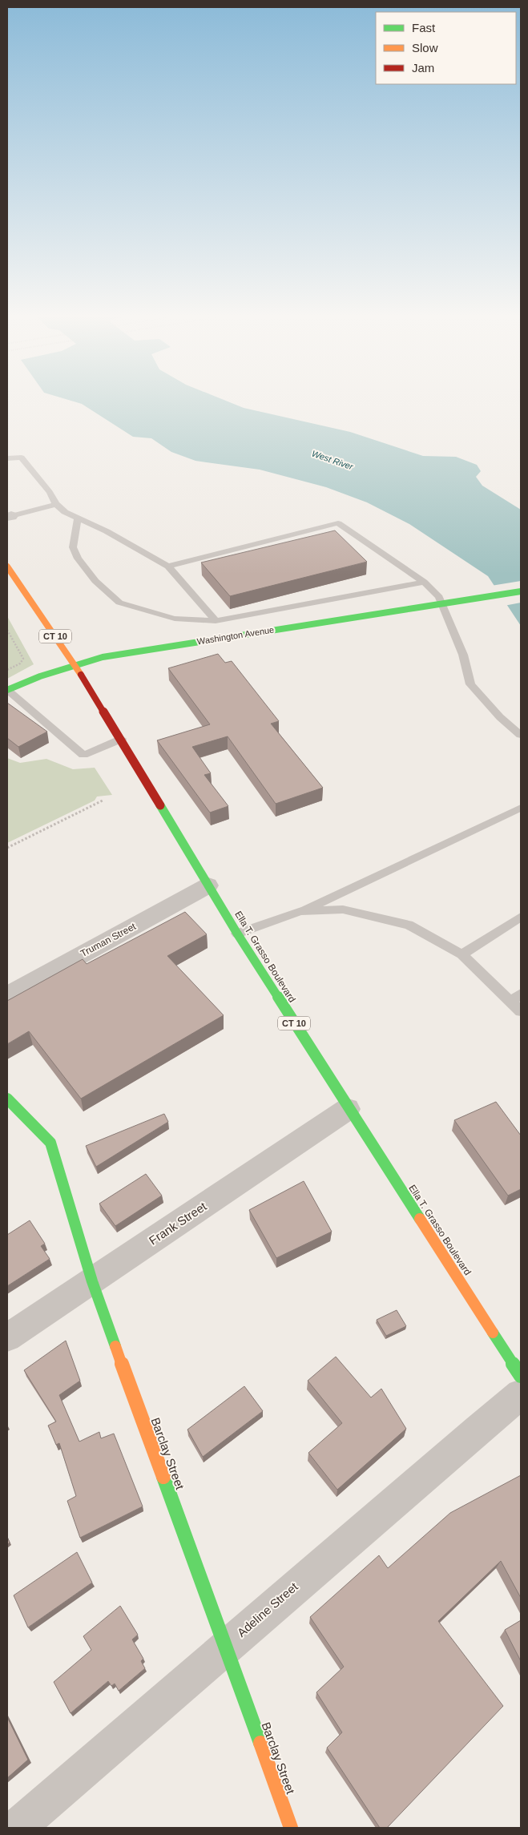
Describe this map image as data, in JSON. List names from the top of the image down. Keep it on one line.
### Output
{"streets":{"main road":["Washington Avenue","CT 10","Ella T. Grasso Boulevard","Barclay Street"],"street":["Truman Street","Frank Street","Adeline Street"]},"crossings":[["Washington Avenue","Ella T. Grasso Boulevard"],["Truman Street","Ella T. Grasso Boulevard"],["Ella T. Grasso Boulevard","Frank Street"],["Frank Street","Barclay Street"],["Barclay Street","Adeline Street"]],"water":["West River"],"legend":["Fast","Slow","Jam"]}
